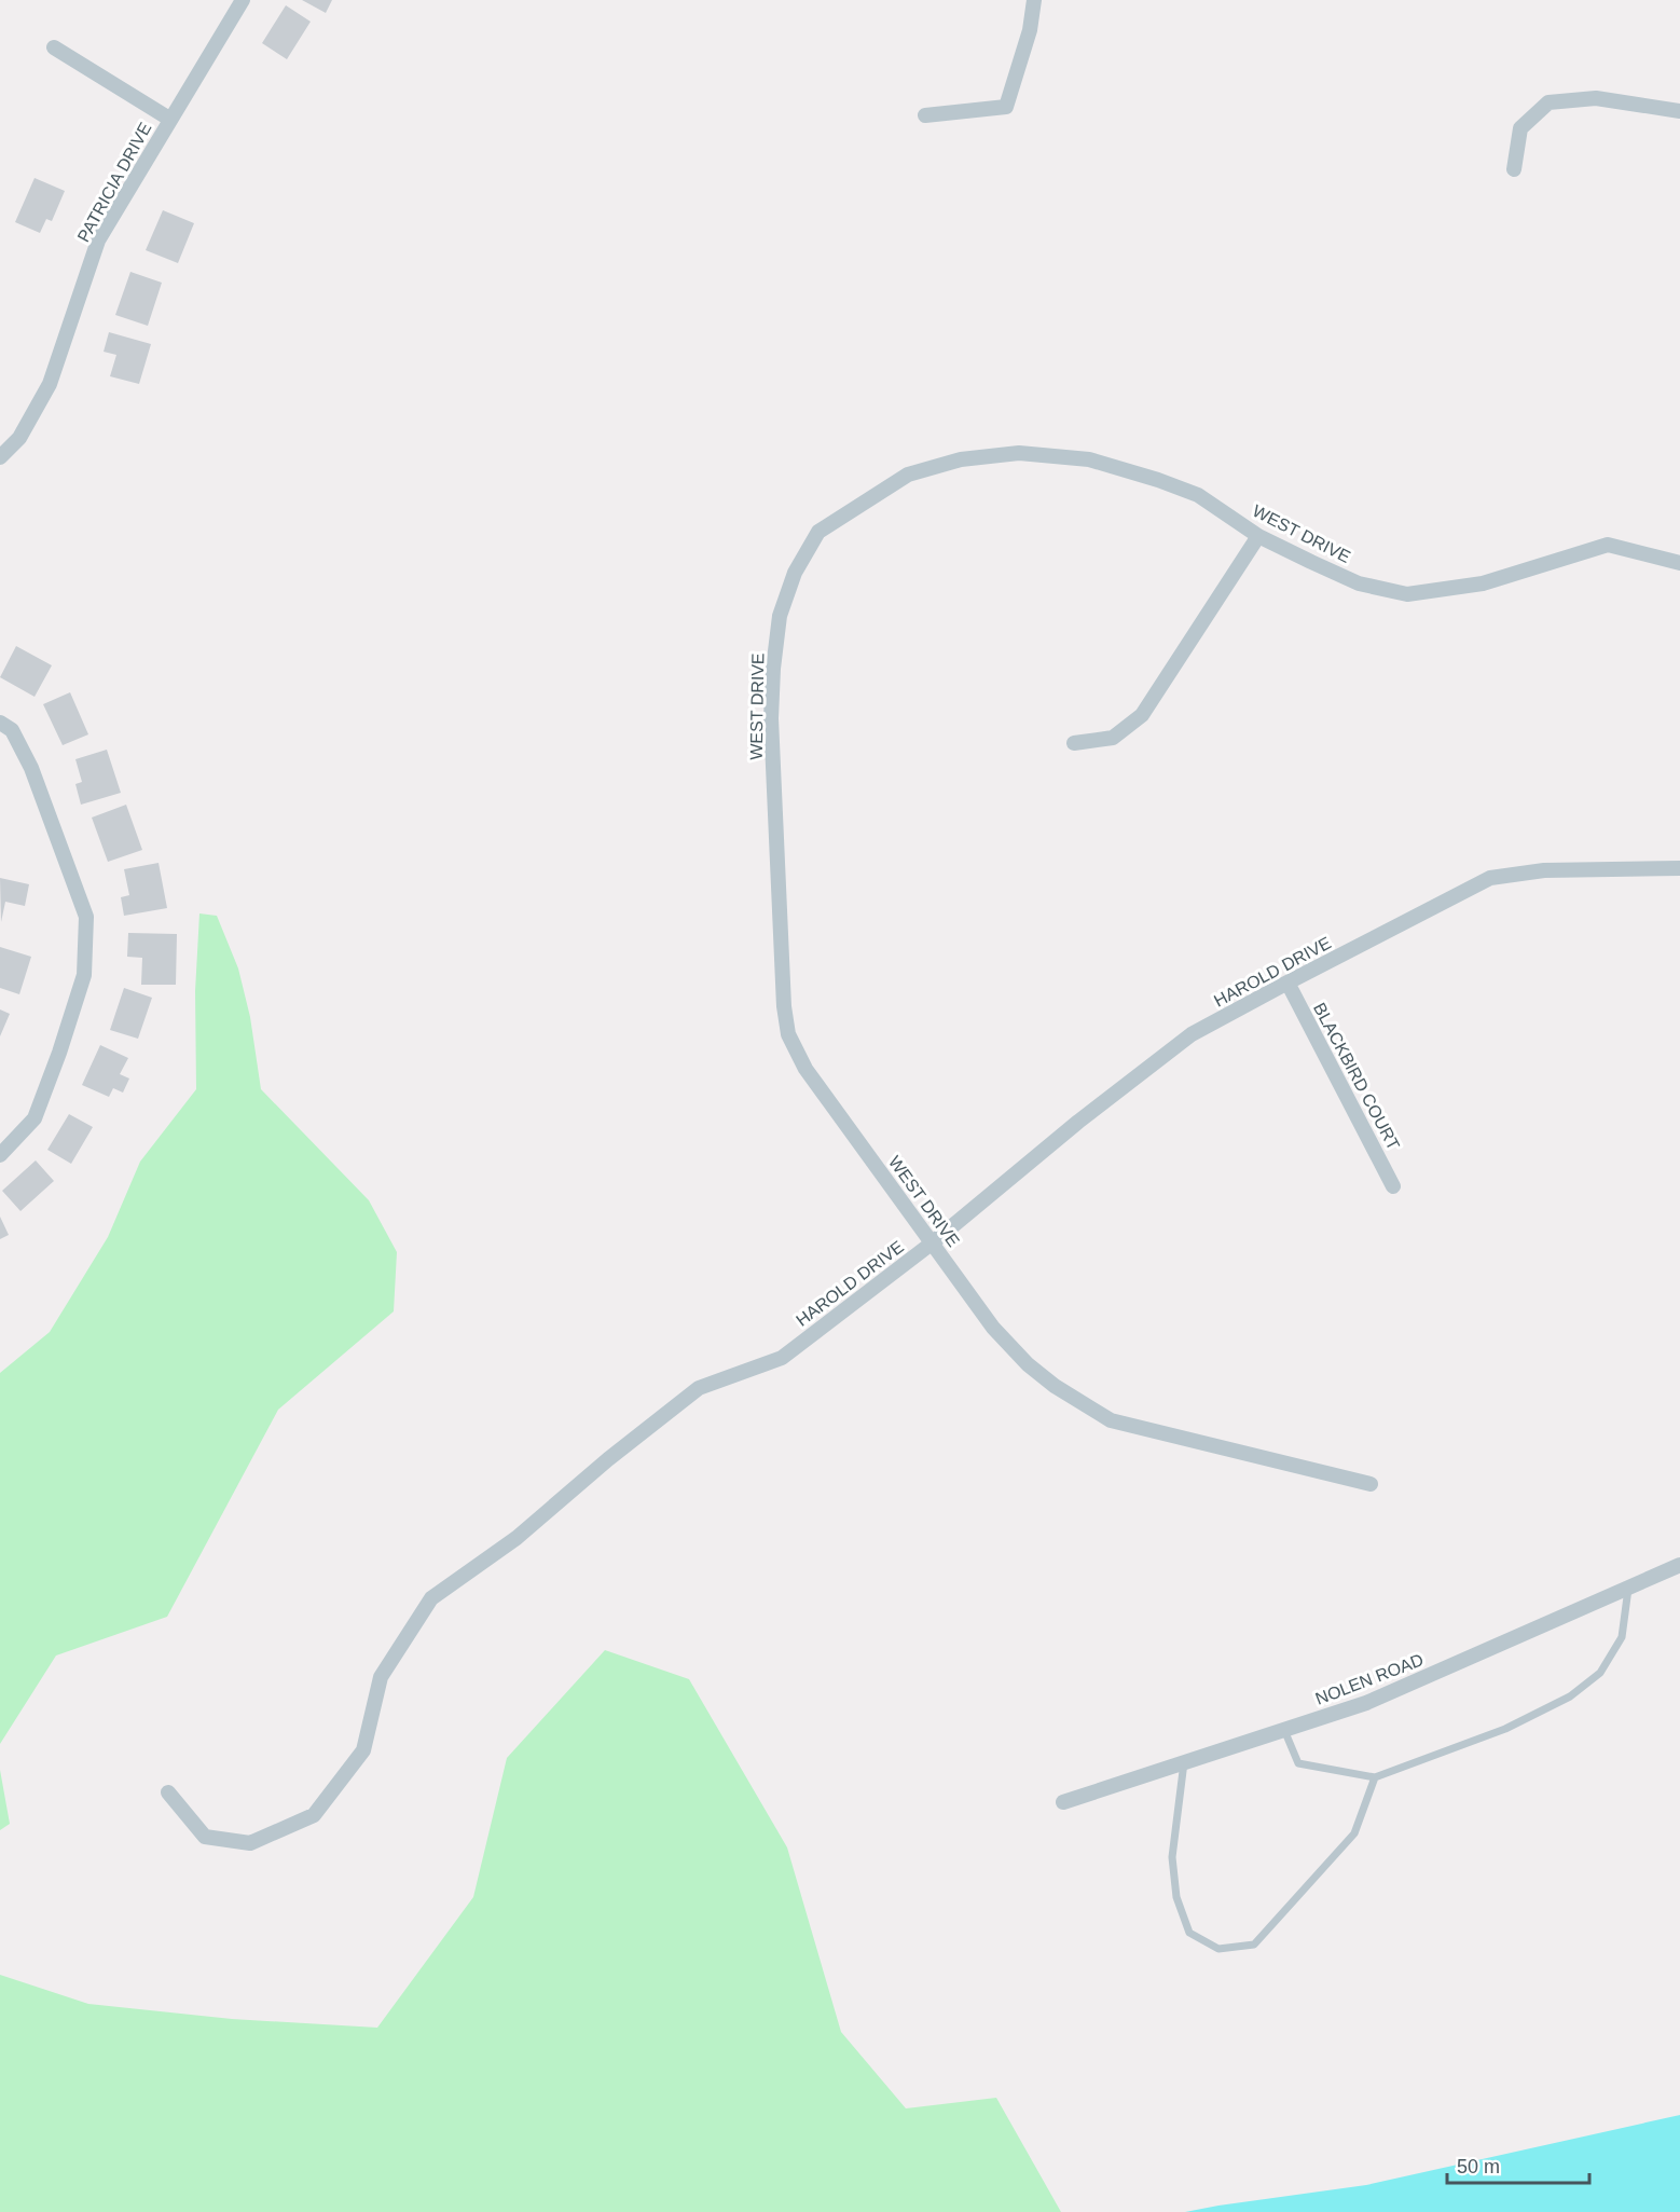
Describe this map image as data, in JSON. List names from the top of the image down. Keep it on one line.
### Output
{"streets":{"street":["PATRICIA DRIVE","WEST DRIVE","HAROLD DRIVE","BLACKBIRD COURT","NOLEN ROAD"]},"crossings":[["WEST DRIVE","HAROLD DRIVE"],["HAROLD DRIVE","BLACKBIRD COURT"]],"scale_bar":"50 m"}
